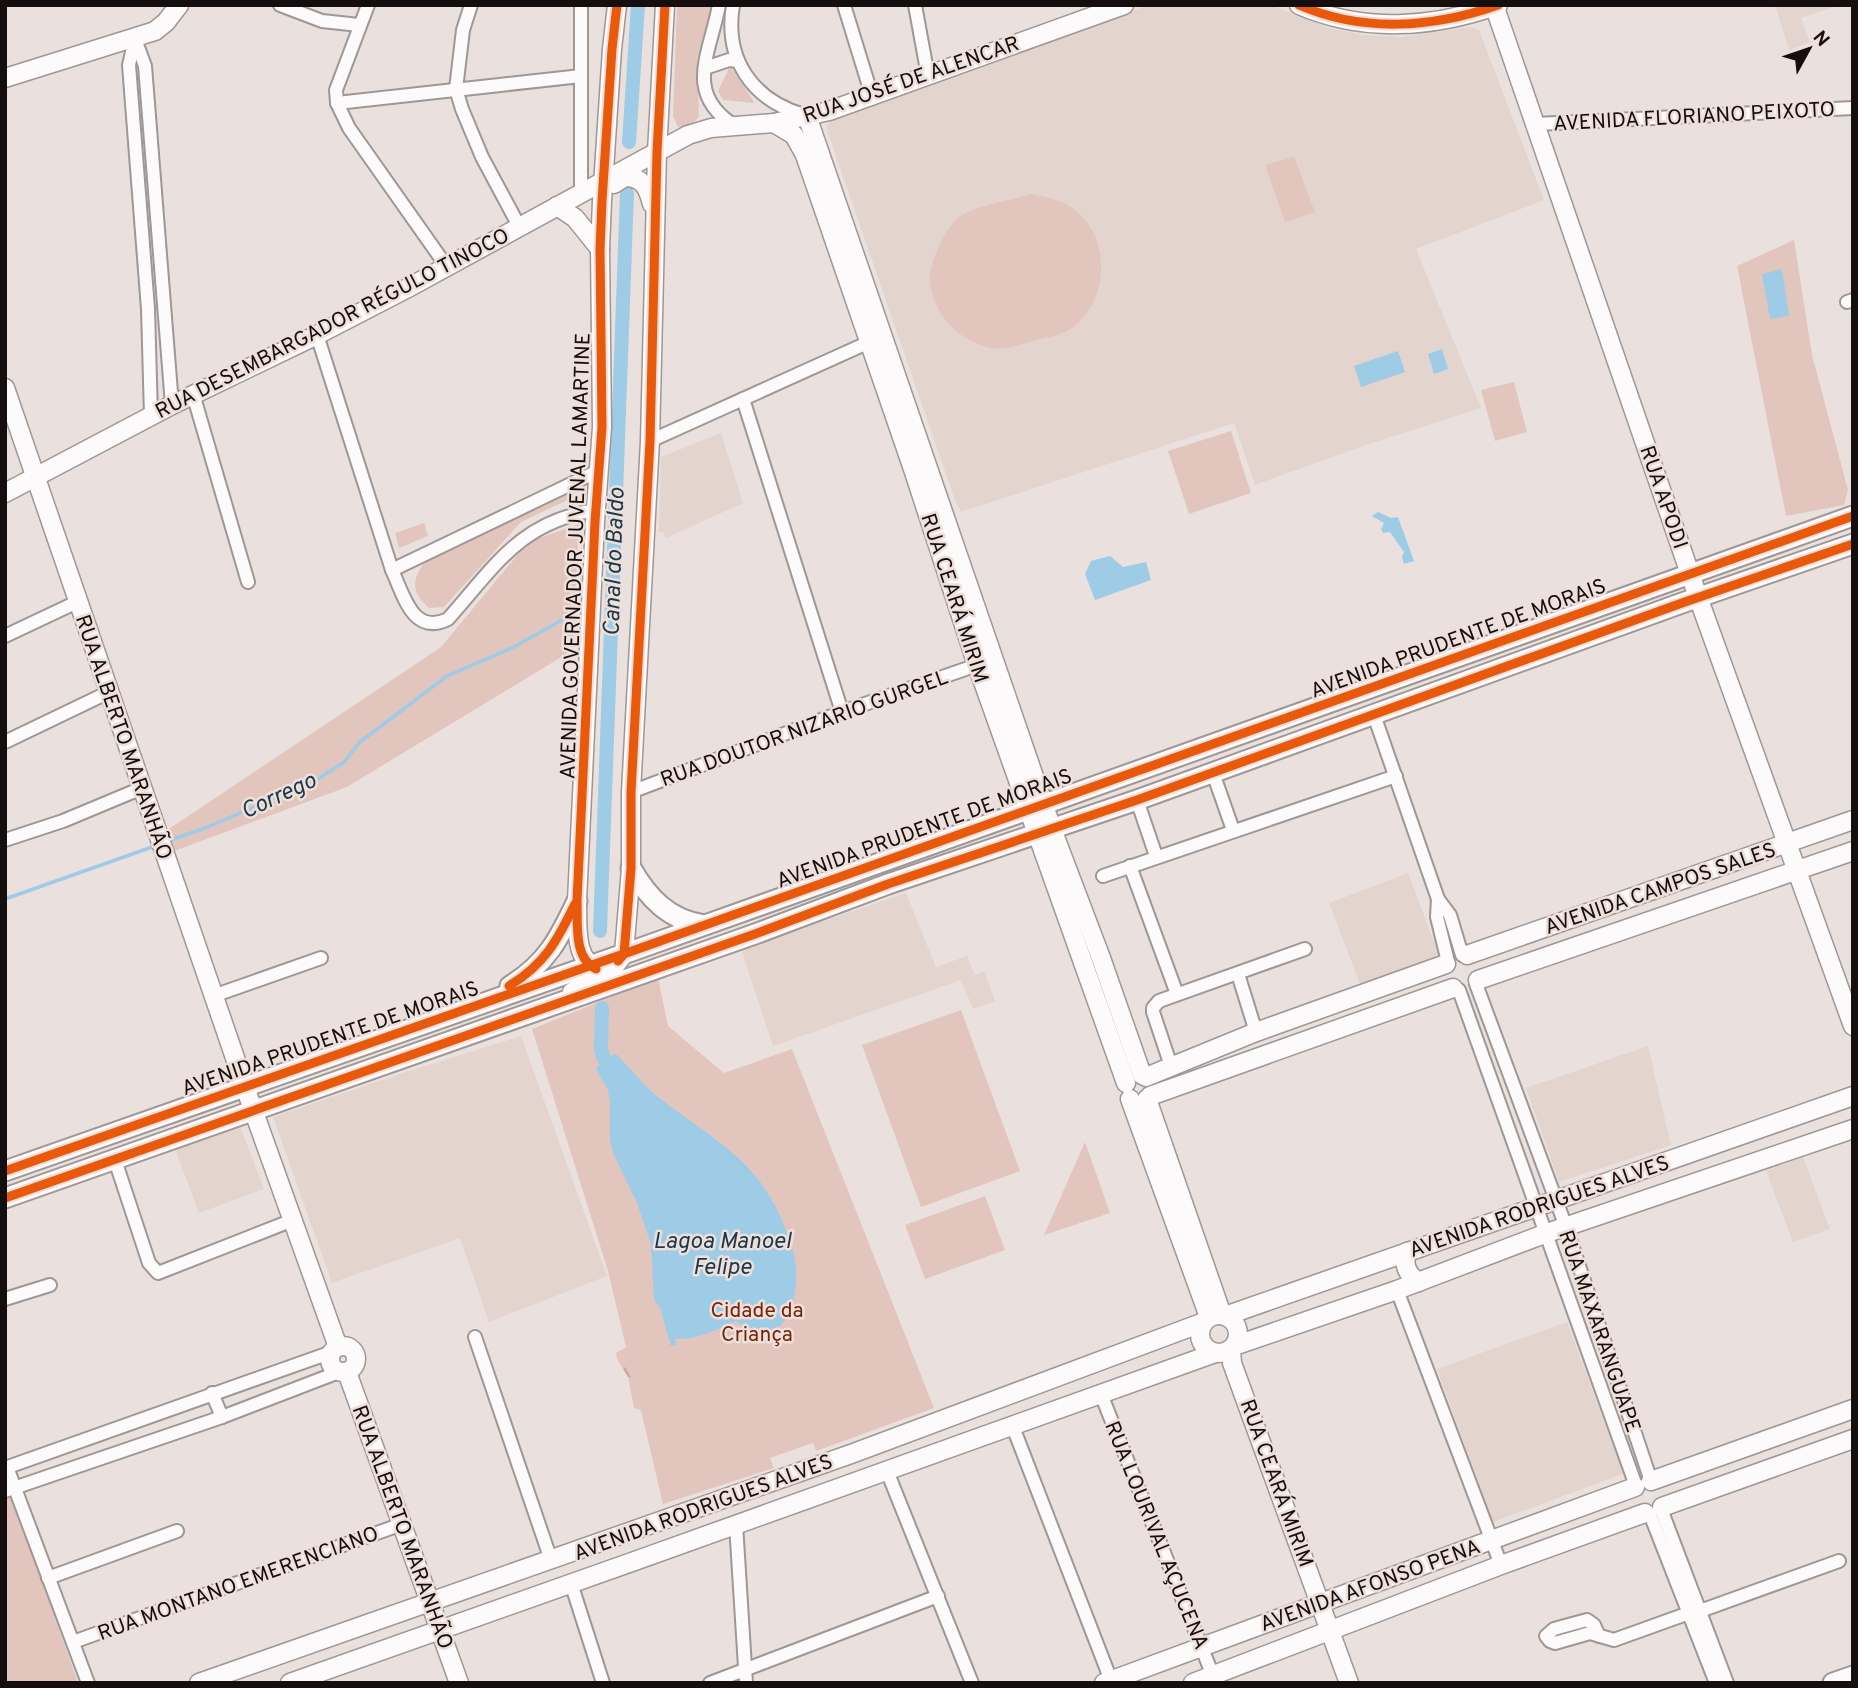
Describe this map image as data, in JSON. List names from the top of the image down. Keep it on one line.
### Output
{"streets":{"main road":["RUA JOSÉ DE ALENCAR","RUA DESEMBARGADOR RÉGULO TINOCO","RUA APODI","AVENIDA GOVERNADOR JUVENAL LAMARTINE","RUA CEARÁ MIRIM","AVENIDA PRUDENTE DE MORAIS","RUA ALBERTO MARANHÃO","AVENIDA CAMPOS SALES","AVENIDA RODRIGUES ALVES","AVENIDA AFONSO PENA"],"street":["AVENIDA FLORIANO PEIXOTO","RUA DOUTOR NIZARIO GURGEL","RUA MAXARANGUAPE","RUA LOURIVAL AÇUCENA","RUA MONTANO EMERENCIANO"]},"crossings":[["RUA JOSÉ DE ALENCAR","RUA DESEMBARGADOR RÉGULO TINOCO"],["RUA JOSÉ DE ALENCAR","RUA CEARÁ MIRIM"],["AVENIDA FLORIANO PEIXOTO","RUA APODI"],["RUA DESEMBARGADOR RÉGULO TINOCO","AVENIDA GOVERNADOR JUVENAL LAMARTINE"],["RUA DESEMBARGADOR RÉGULO TINOCO","RUA ALBERTO MARANHÃO"],["RUA APODI","AVENIDA PRUDENTE DE MORAIS"],["RUA APODI","AVENIDA CAMPOS SALES"],["AVENIDA GOVERNADOR JUVENAL LAMARTINE","AVENIDA PRUDENTE DE MORAIS"],["RUA CEARÁ MIRIM","AVENIDA PRUDENTE DE MORAIS"],["RUA CEARÁ MIRIM","RUA DOUTOR NIZARIO GURGEL"],["RUA CEARÁ MIRIM","AVENIDA CAMPOS SALES"],["RUA CEARÁ MIRIM","AVENIDA RODRIGUES ALVES"],["RUA CEARÁ MIRIM","AVENIDA AFONSO PENA"],["AVENIDA PRUDENTE DE MORAIS","RUA ALBERTO MARANHÃO"],["RUA ALBERTO MARANHÃO","AVENIDA RODRIGUES ALVES"],["RUA ALBERTO MARANHÃO","RUA MONTANO EMERENCIANO"],["AVENIDA CAMPOS SALES","RUA MAXARANGUAPE"],["AVENIDA RODRIGUES ALVES","RUA MAXARANGUAPE"],["AVENIDA RODRIGUES ALVES","RUA LOURIVAL AÇUCENA"],["RUA MAXARANGUAPE","AVENIDA AFONSO PENA"],["RUA LOURIVAL AÇUCENA","AVENIDA AFONSO PENA"]],"water":["Canal do Baldo","Corrego","Lagoa Manoel Felipe"],"parks":["Cidade da Criança"],"north":"top right"}
